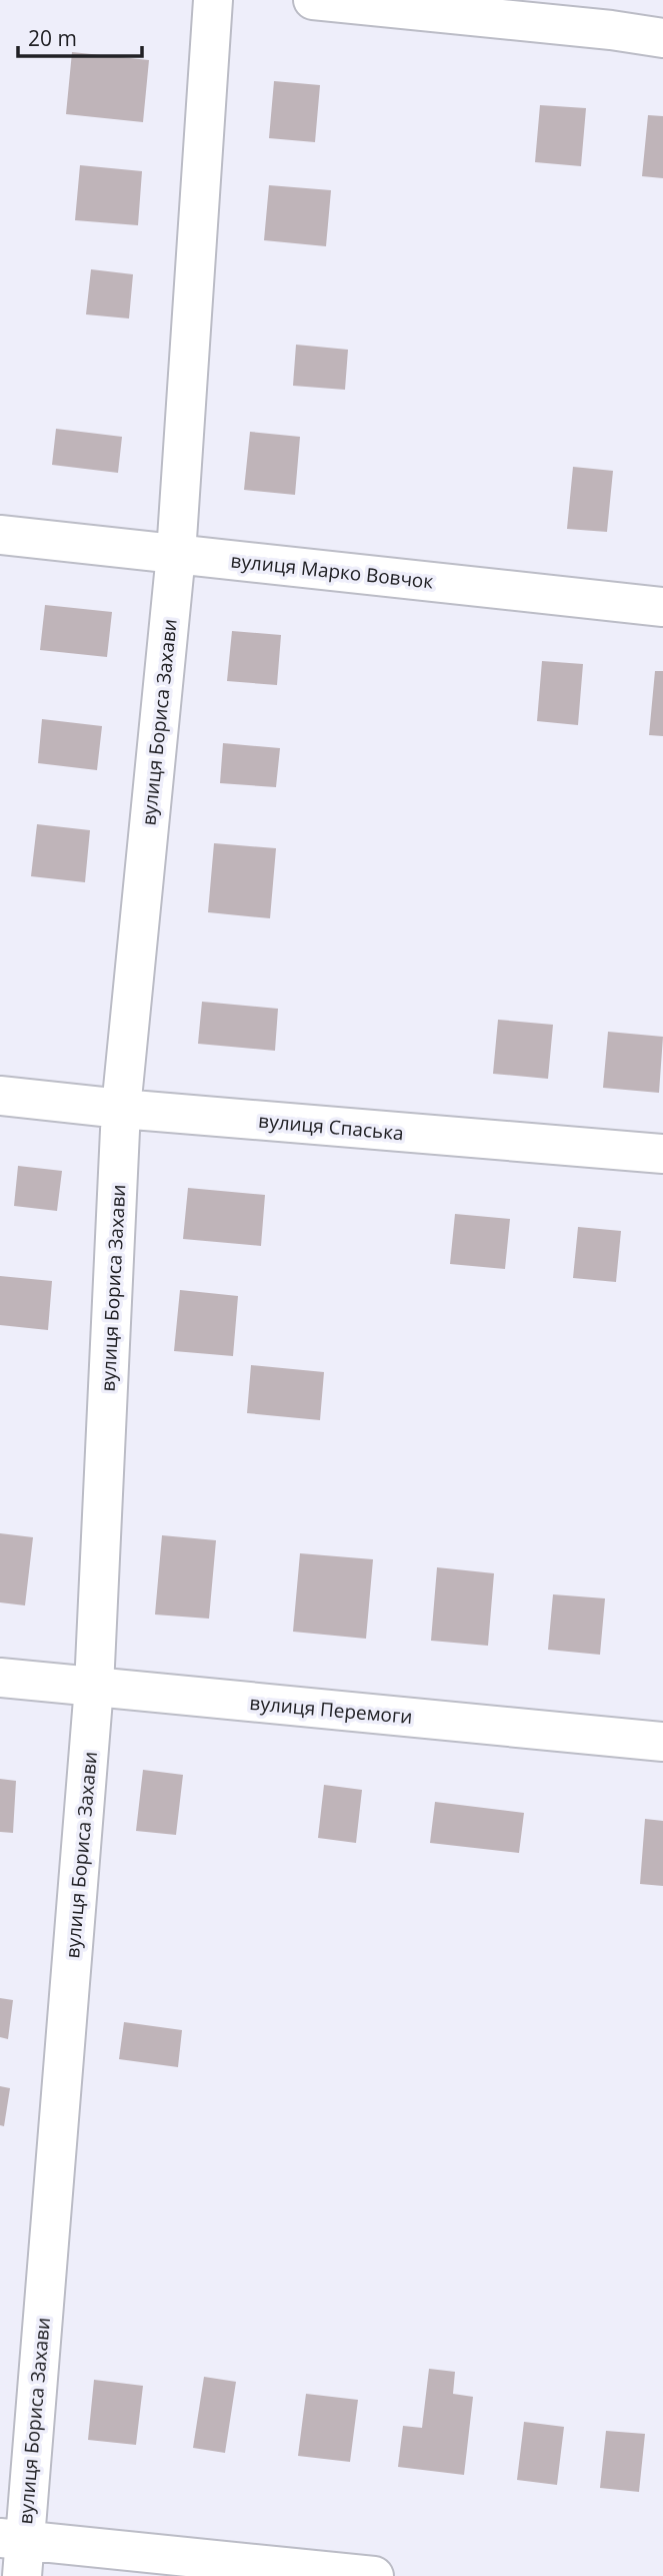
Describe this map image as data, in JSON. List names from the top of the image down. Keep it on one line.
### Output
{"streets":{"street":["вулиця Марко Вовчок","вулиця Бориса Захави","вулиця Спаська","вулиця Перемоги"]},"crossings":[["вулиця Марко Вовчок","вулиця Бориса Захави"],["вулиця Бориса Захави","вулиця Спаська"],["вулиця Бориса Захави","вулиця Перемоги"]],"scale_bar":"20 m"}
